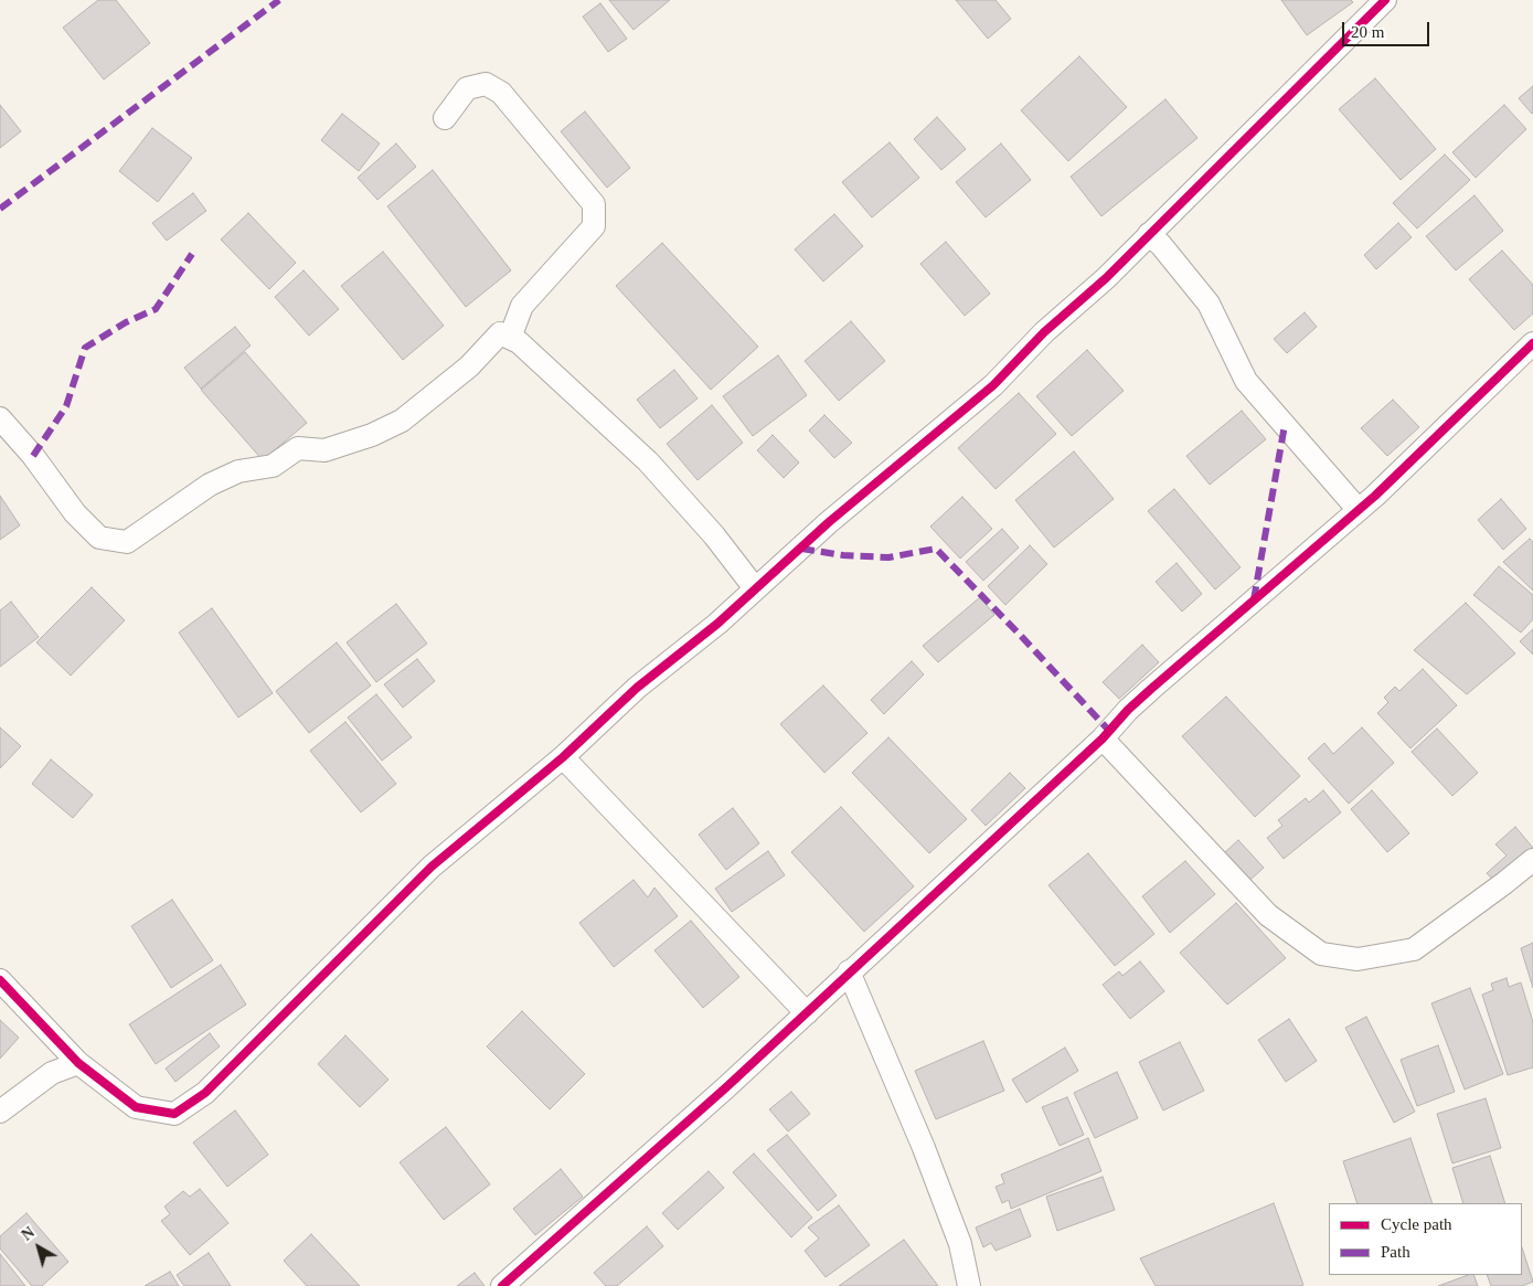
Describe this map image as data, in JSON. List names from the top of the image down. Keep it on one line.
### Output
{"legend":["Cycle path","Path"],"scale_bar":"20 m","north":"top left"}
